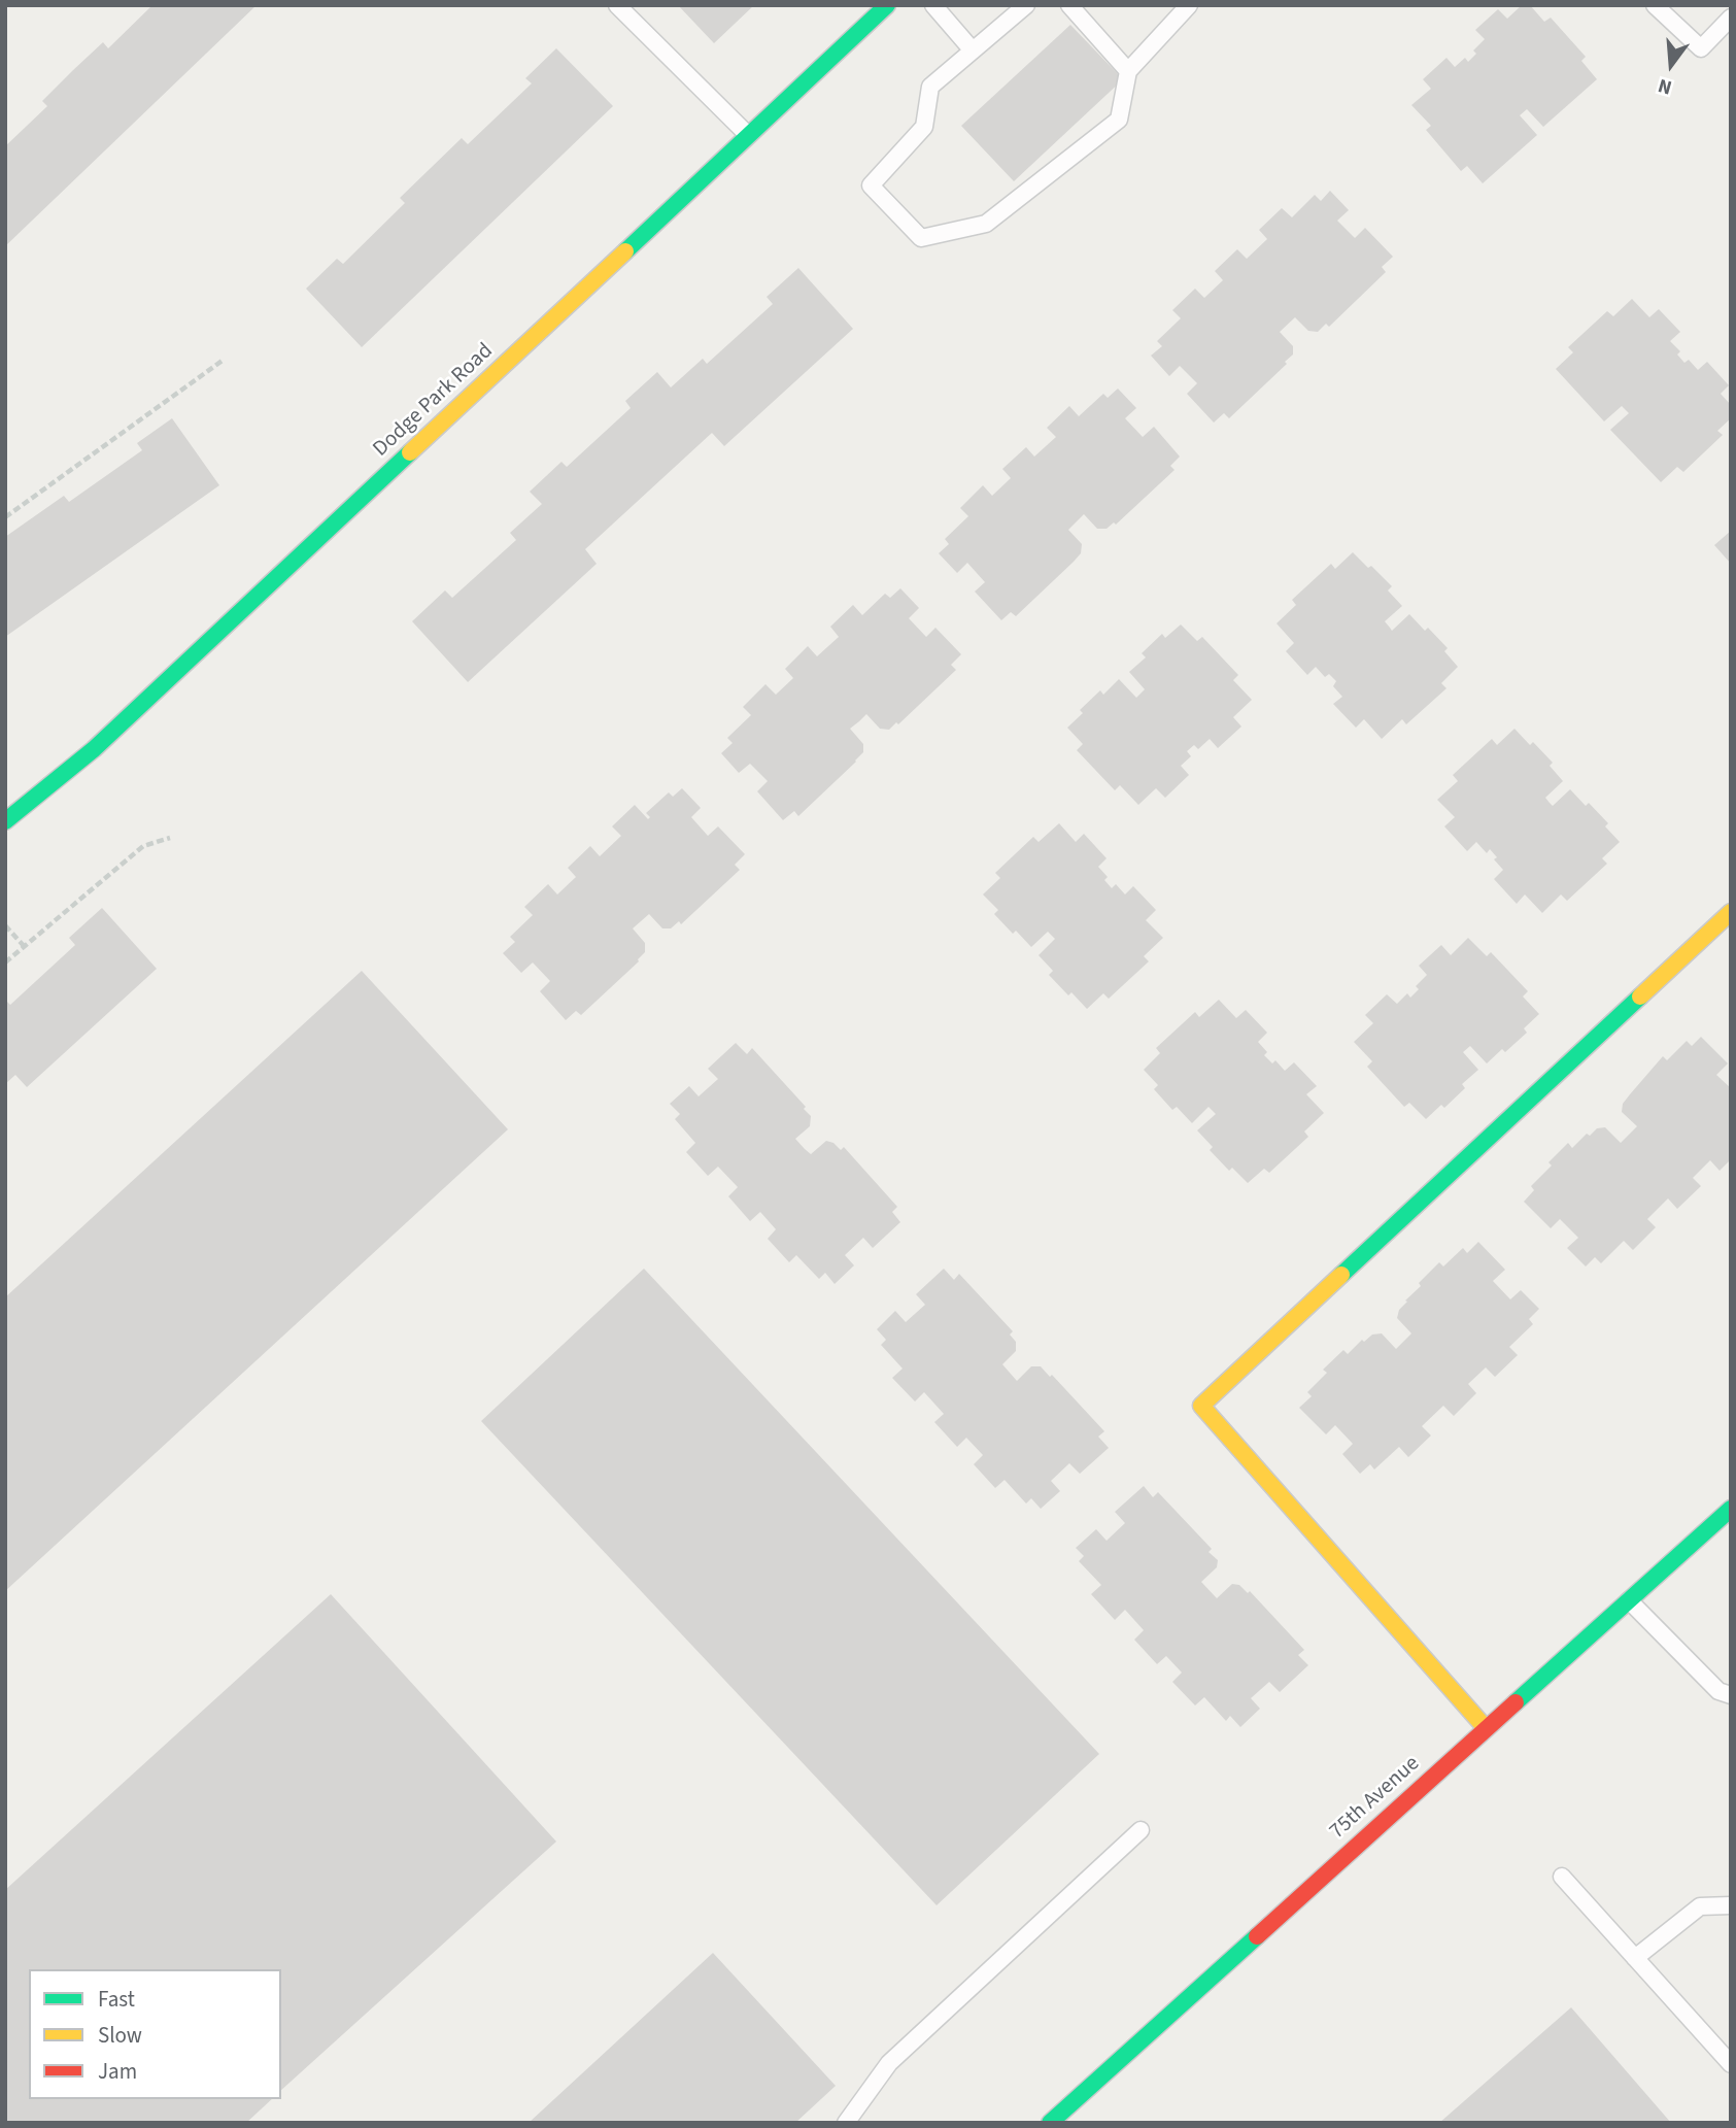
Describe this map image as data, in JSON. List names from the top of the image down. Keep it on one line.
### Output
{"streets":{"street":["Dodge Park Road","75th Avenue"]},"legend":["Fast","Slow","Jam"],"north":"bottom"}
